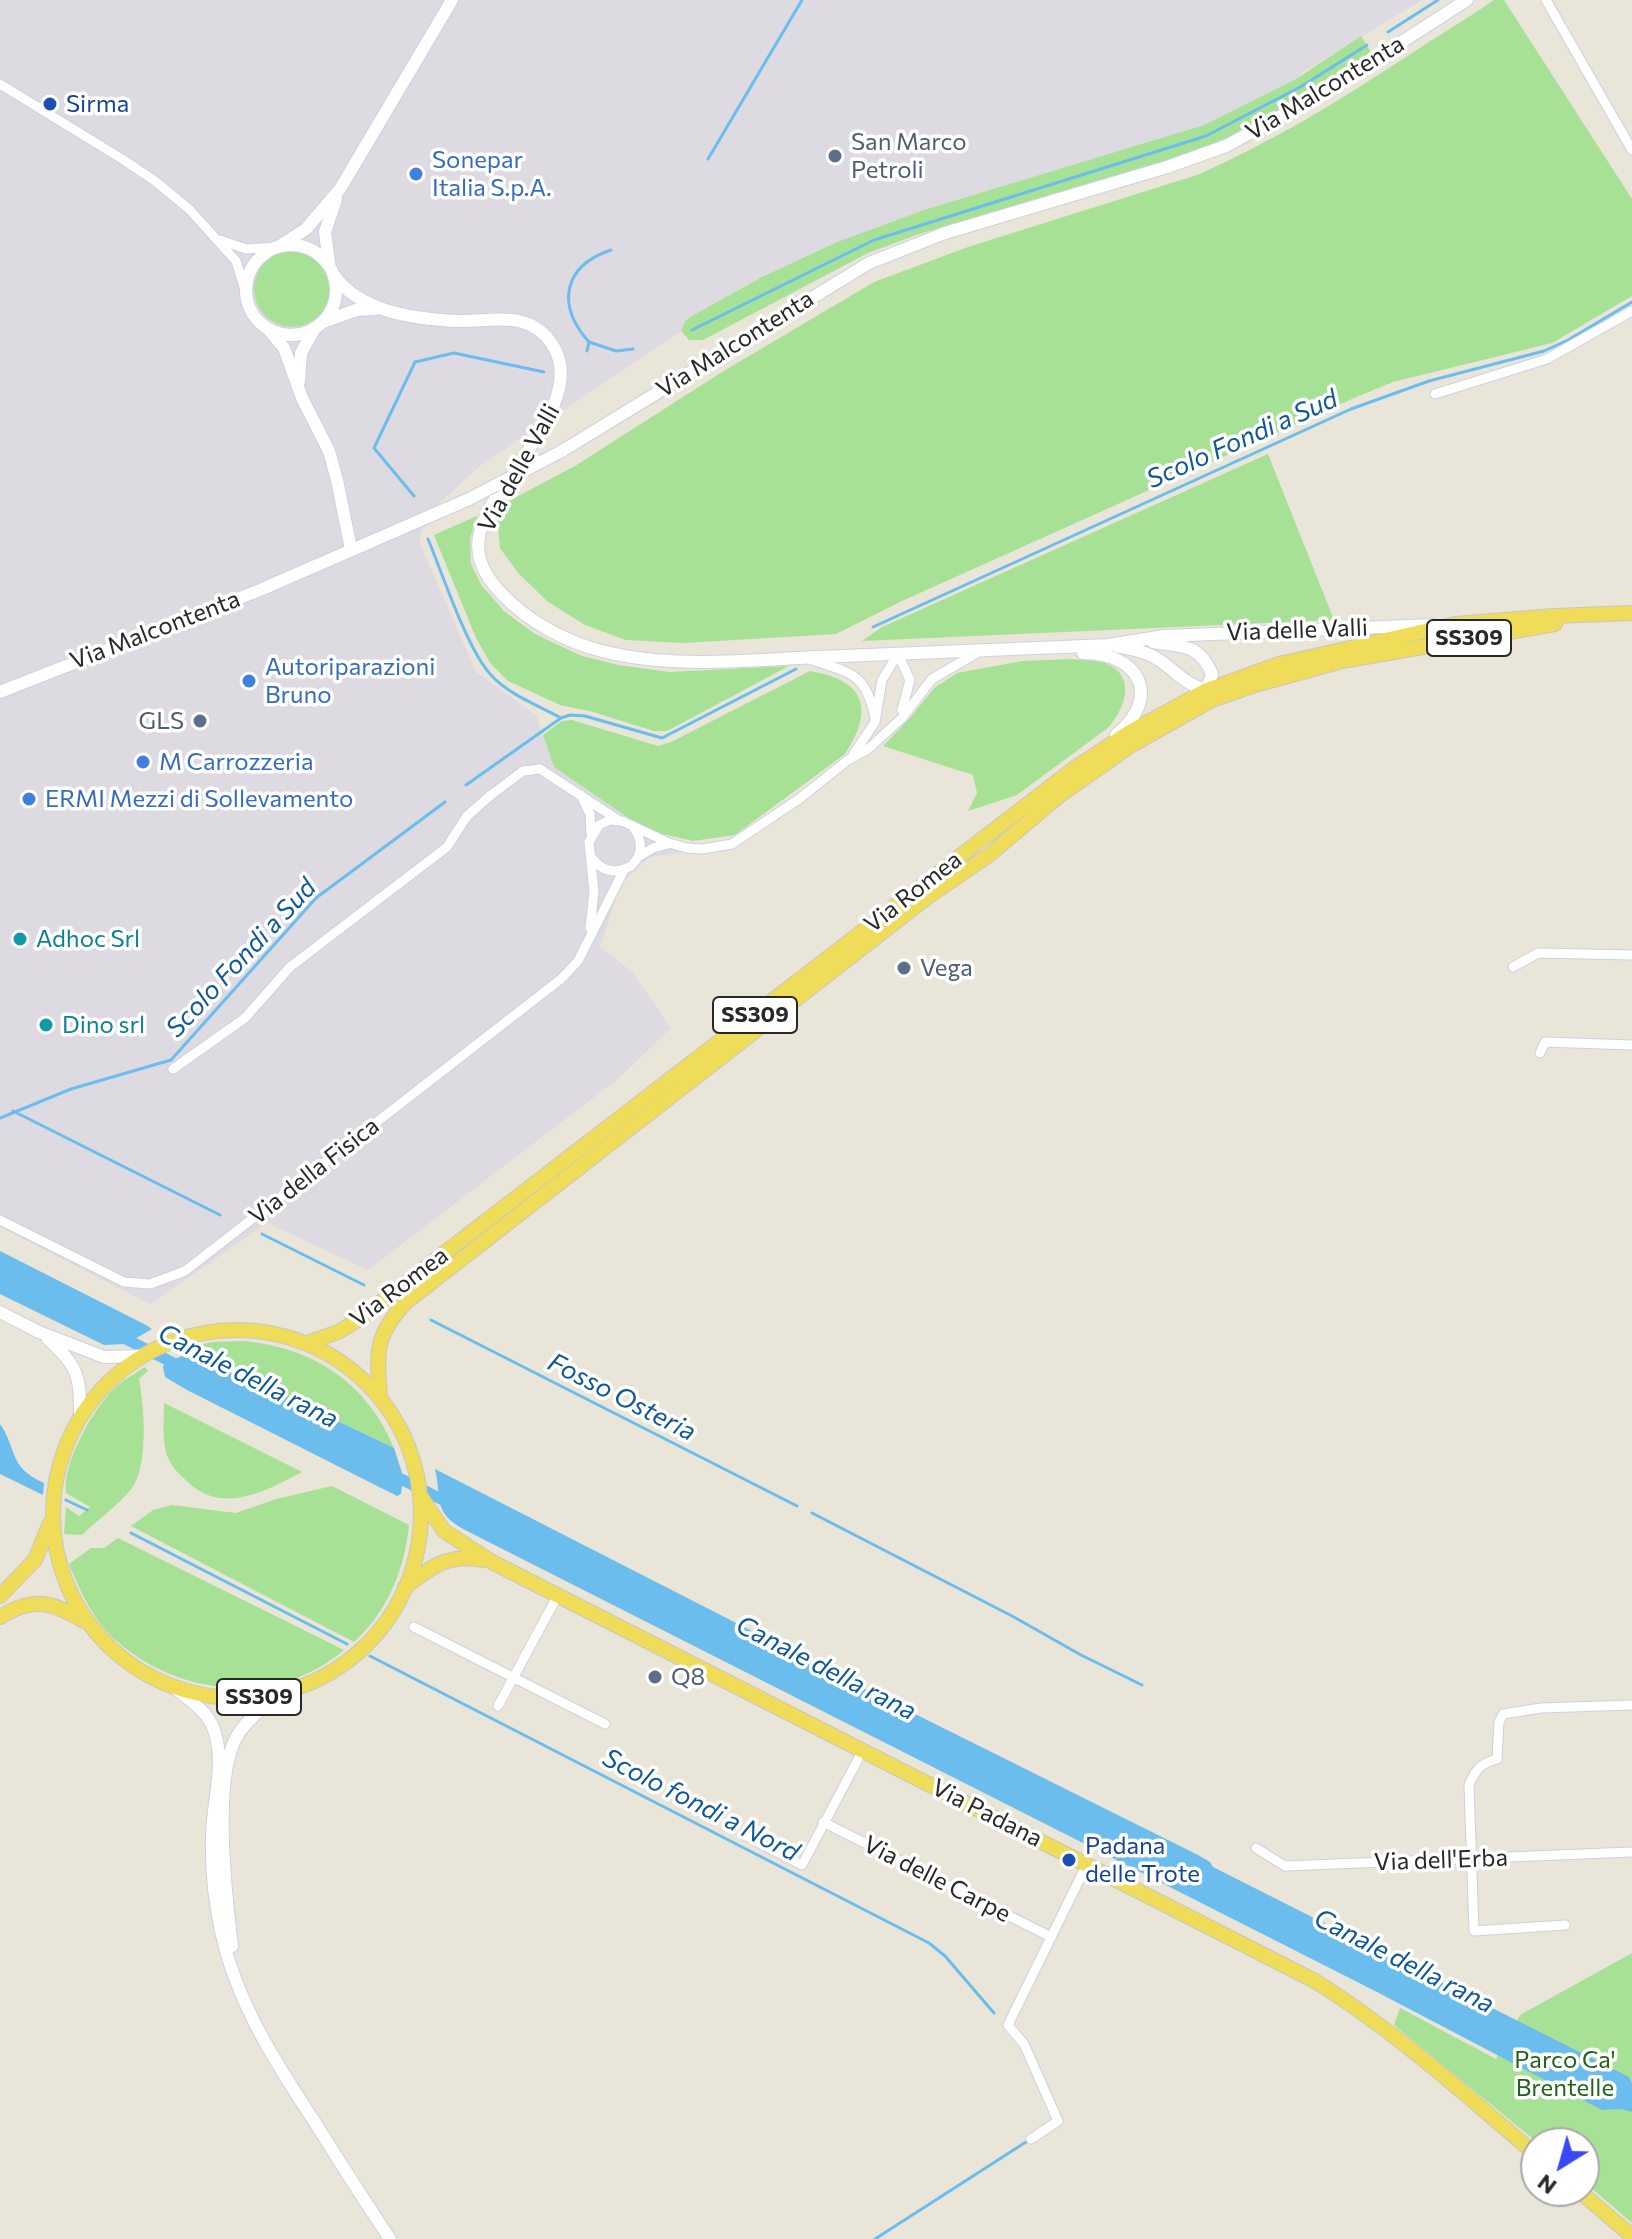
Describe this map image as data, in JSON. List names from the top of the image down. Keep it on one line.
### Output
{"streets":{"main road":["SS309","Via Romea","Via Padana"],"street":["Via Malcontenta","Via delle Valli","Via della Fisica","Via dell'Erba","Via delle Carpe"]},"crossings":[["Via delle Valli","Via Romea"],["SS309","Via Romea"],["SS309","Via Padana"]],"water":["Scolo Fondi a Sud","Canale della rana","Fosso Osteria","Scolo fondi a Nord"],"parks":["Parco Ca' Brentelle"],"places":["Sirma","San Marco Petroli","Sonepar Italia S.p.A.","Autoriparazioni Bruno","GLS","M Carrozzeria","ERMI Mezzi di Sollevamento","Adhoc Srl","Vega","Dino srl","Q8","Padana delle Trote"],"north":"bottom left"}
